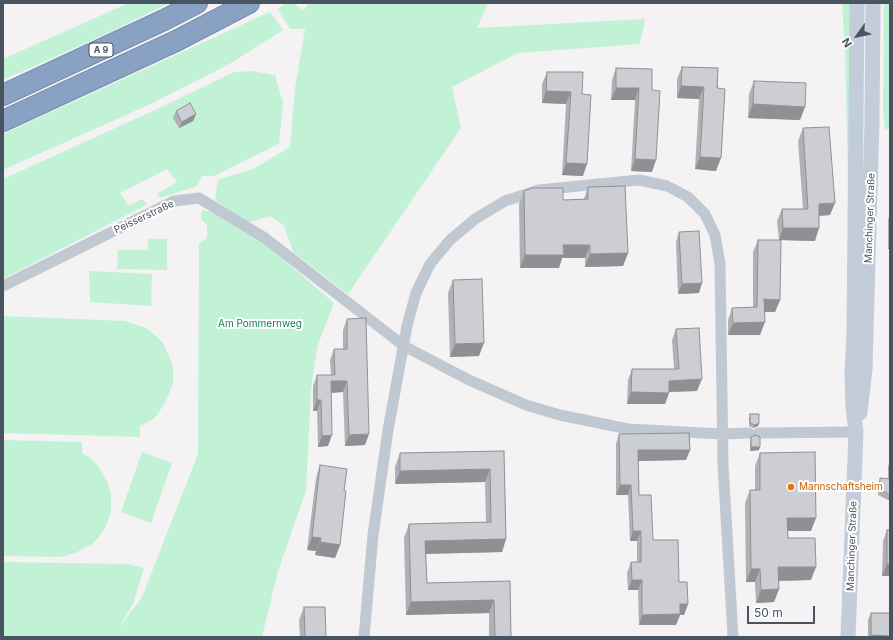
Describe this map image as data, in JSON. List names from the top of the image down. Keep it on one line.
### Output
{"streets":{"highway":["A 9"],"main road":["Manchinger Straße"],"street":["Peisserstraße"]},"crossings":[["Peisserstraße","Manchinger Straße"]],"parks":["Am Pommernweg"],"places":["Mannschaftsheim"],"scale_bar":"50 m","north":"bottom left"}
